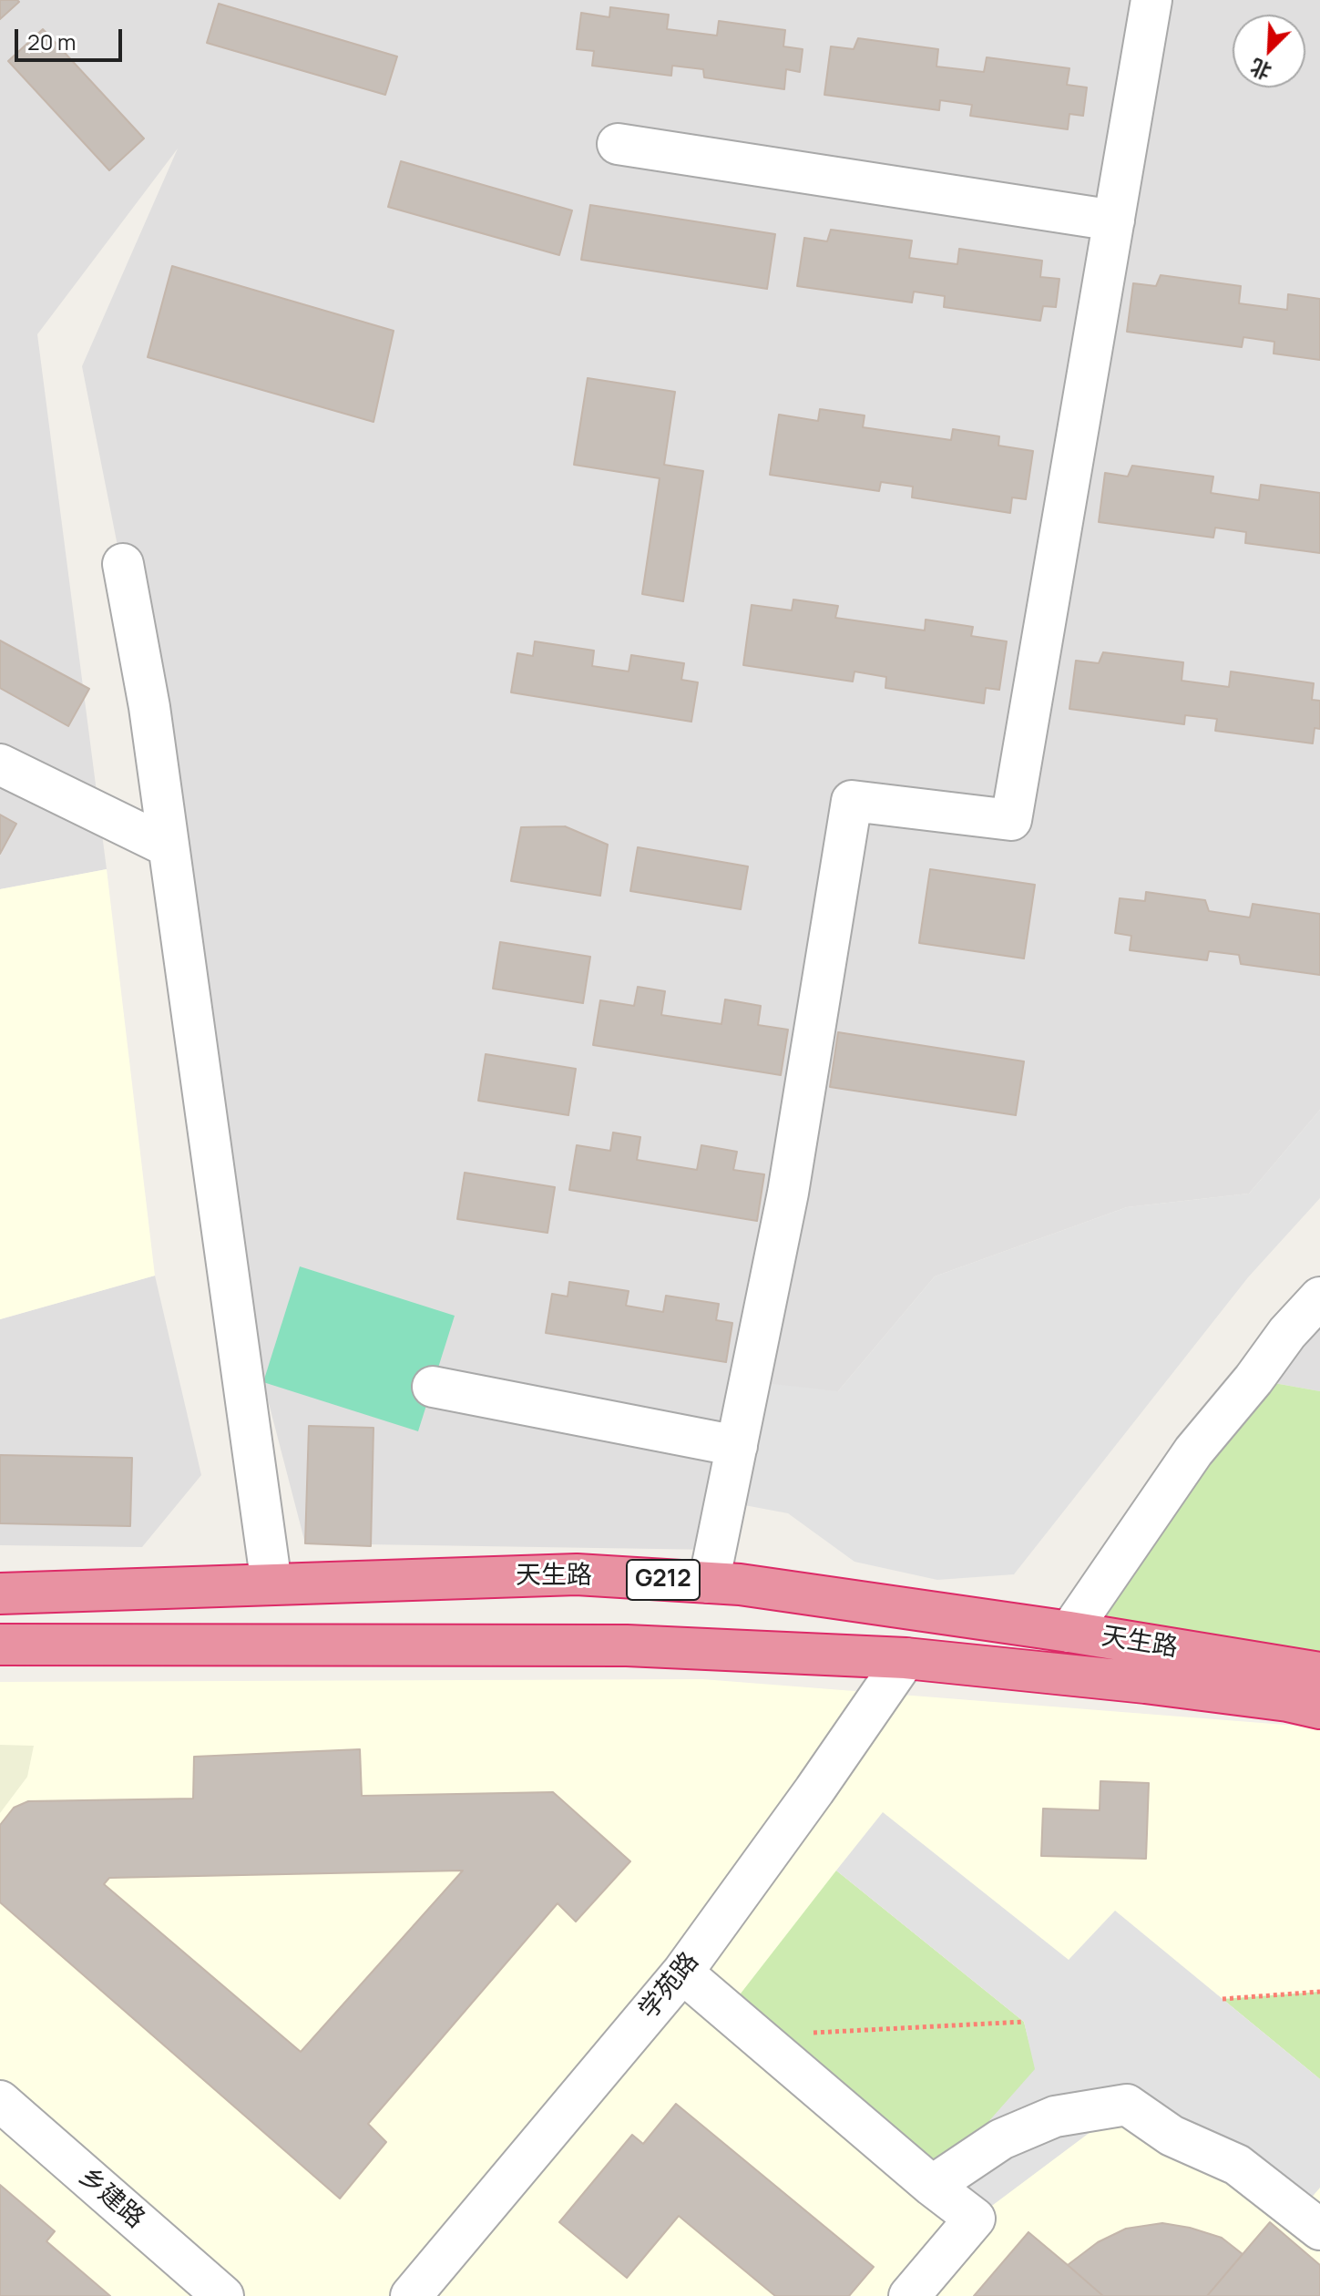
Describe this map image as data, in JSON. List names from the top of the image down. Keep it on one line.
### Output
{"streets":{"highway":["天生路","G212"],"street":["学苑路","乡建路"]},"crossings":[["天生路","学苑路"]],"scale_bar":"20 m","north":"bottom left"}
